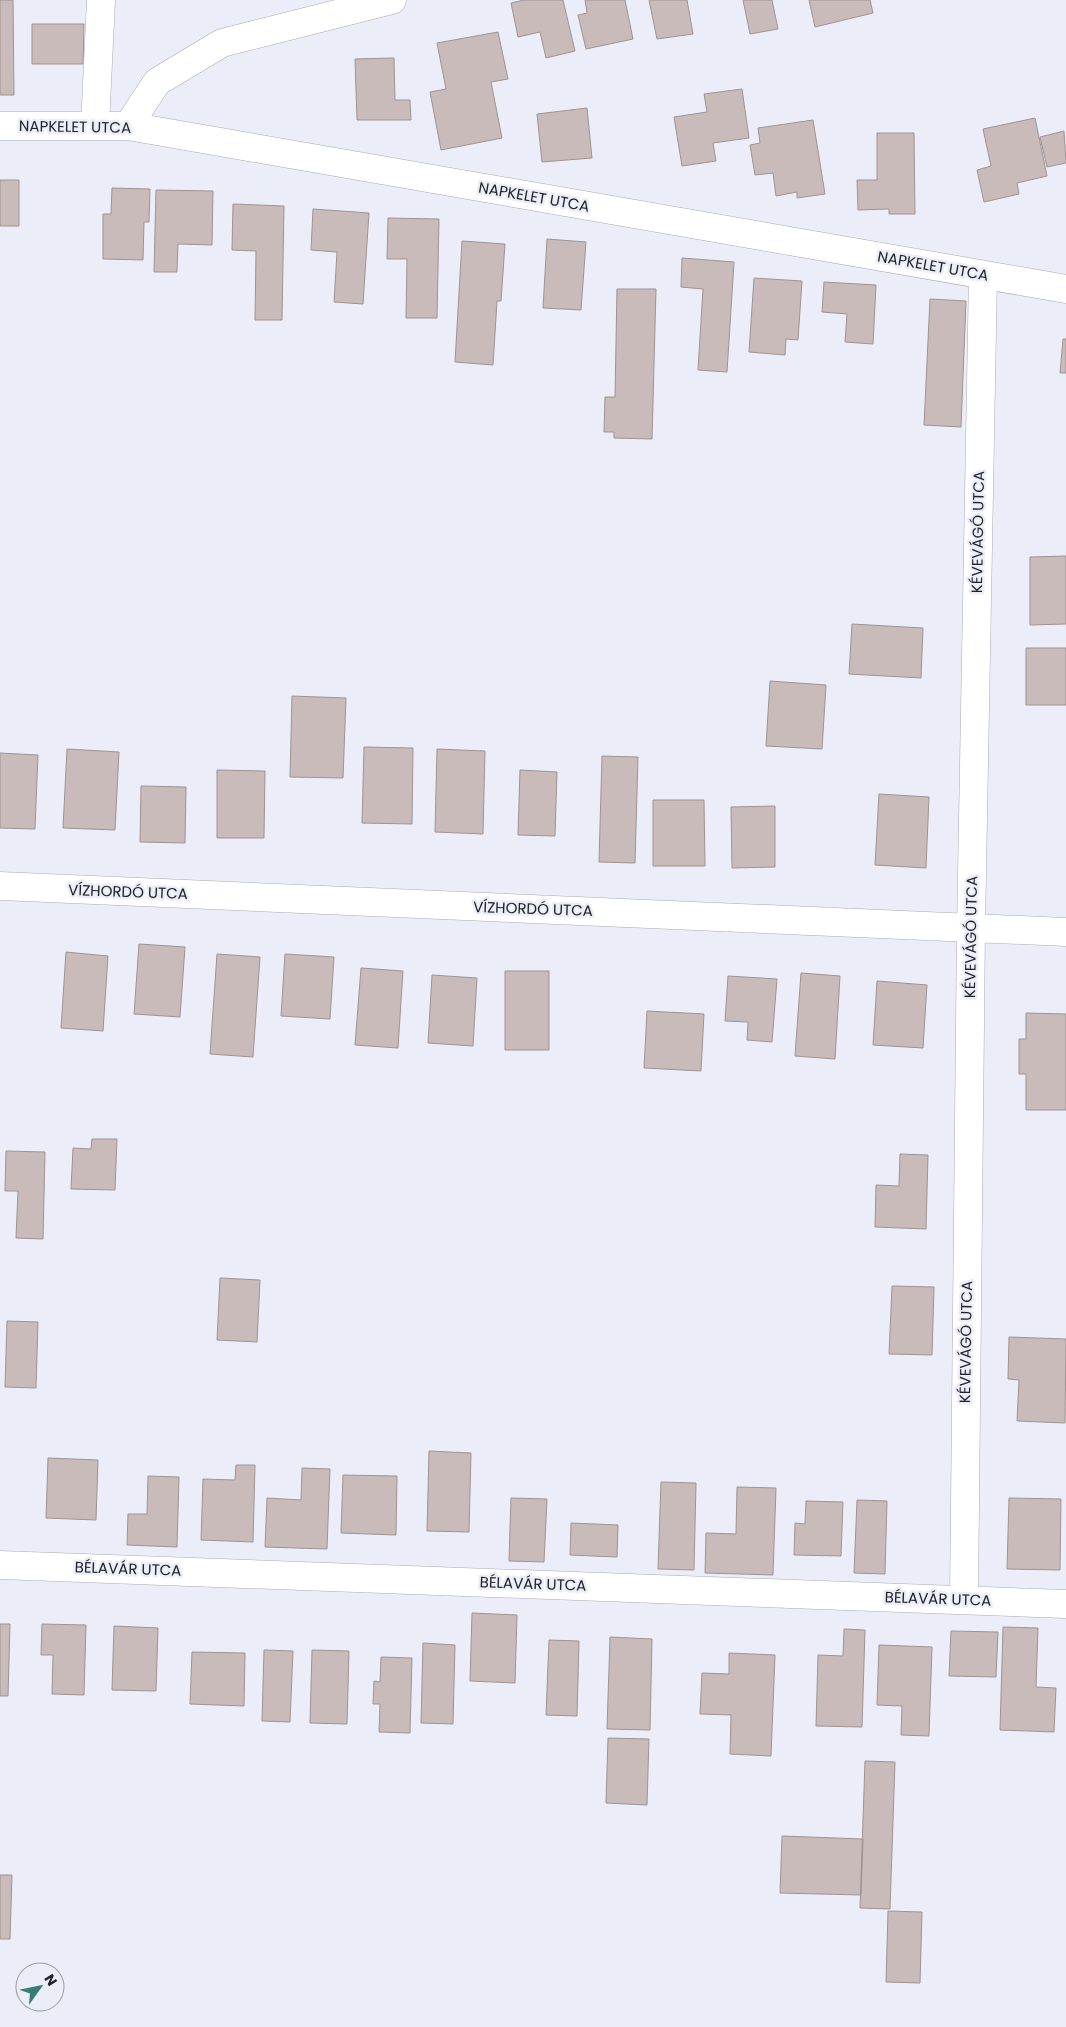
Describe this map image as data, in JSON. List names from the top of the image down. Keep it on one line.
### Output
{"streets":{"street":["NAPKELET UTCA","KÉVEVÁGÓ UTCA","VÍZHORDÓ UTCA","BÉLAVÁR UTCA"]},"crossings":[["NAPKELET UTCA","KÉVEVÁGÓ UTCA"],["KÉVEVÁGÓ UTCA","VÍZHORDÓ UTCA"],["KÉVEVÁGÓ UTCA","BÉLAVÁR UTCA"]],"north":"top right"}
